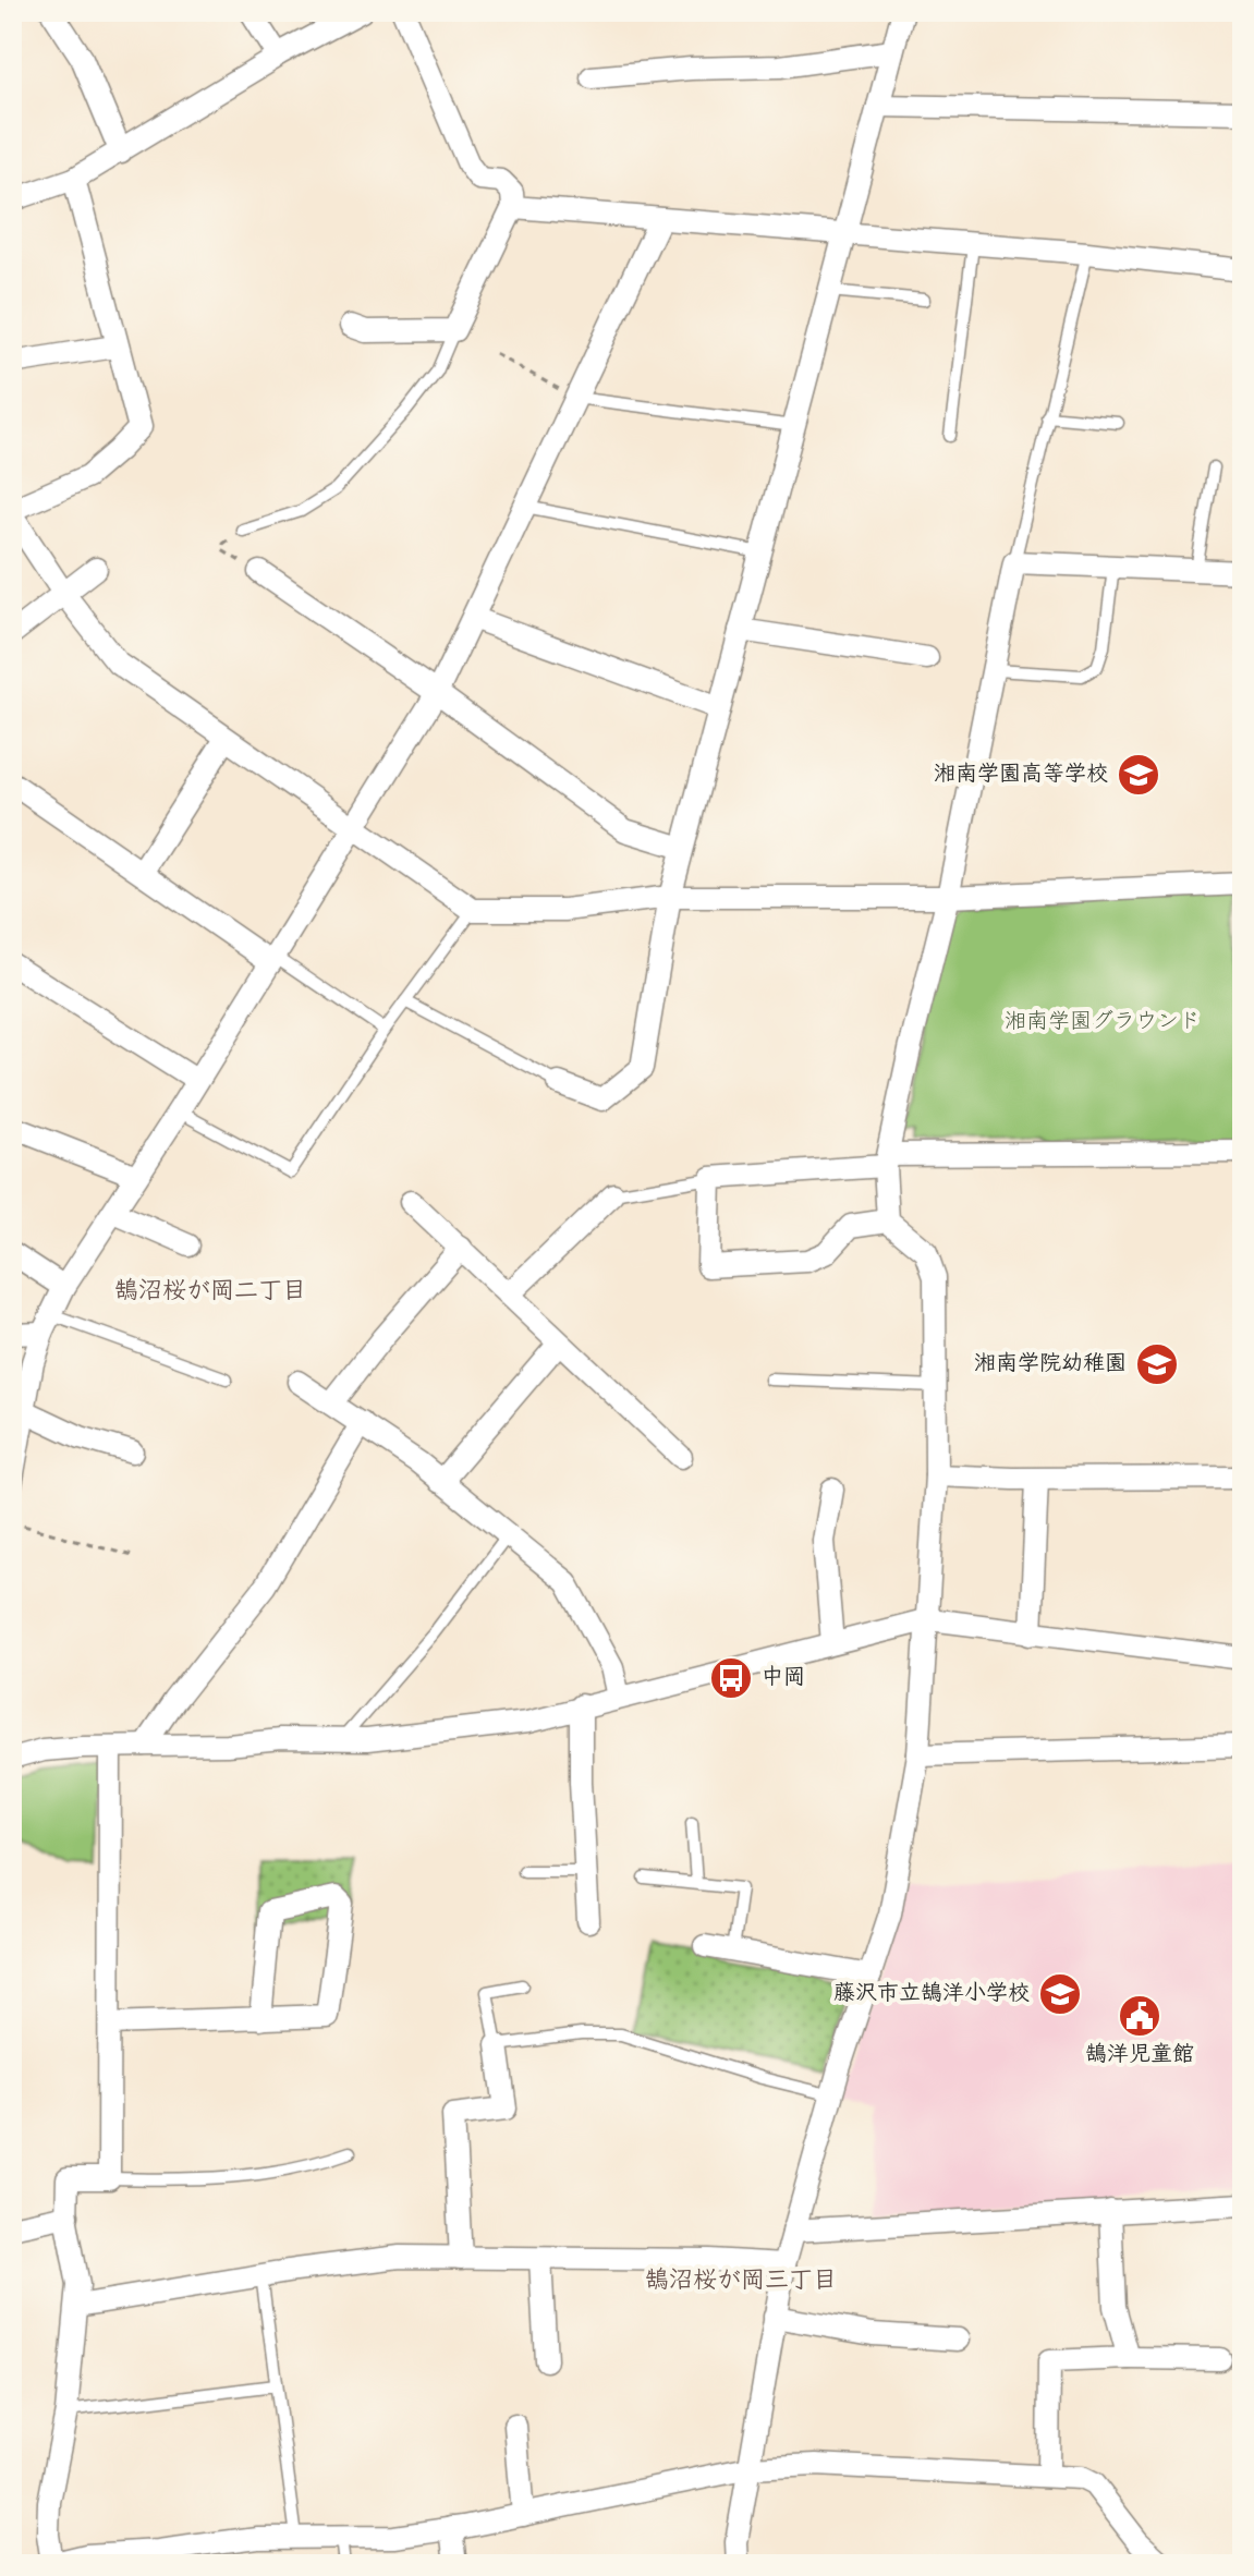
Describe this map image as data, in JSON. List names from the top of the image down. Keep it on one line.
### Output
{"districts":["鵠沼桜が岡二丁目","鵠沼桜が岡三丁目"],"parks":["湘南学園グラウンド"],"places":{"school or university":["湘南学園高等学校","湘南学院幼稚園","藤沢市立鵠洋小学校"],"bus stop":["中岡"],"public building":["鵠洋児童館"]}}
